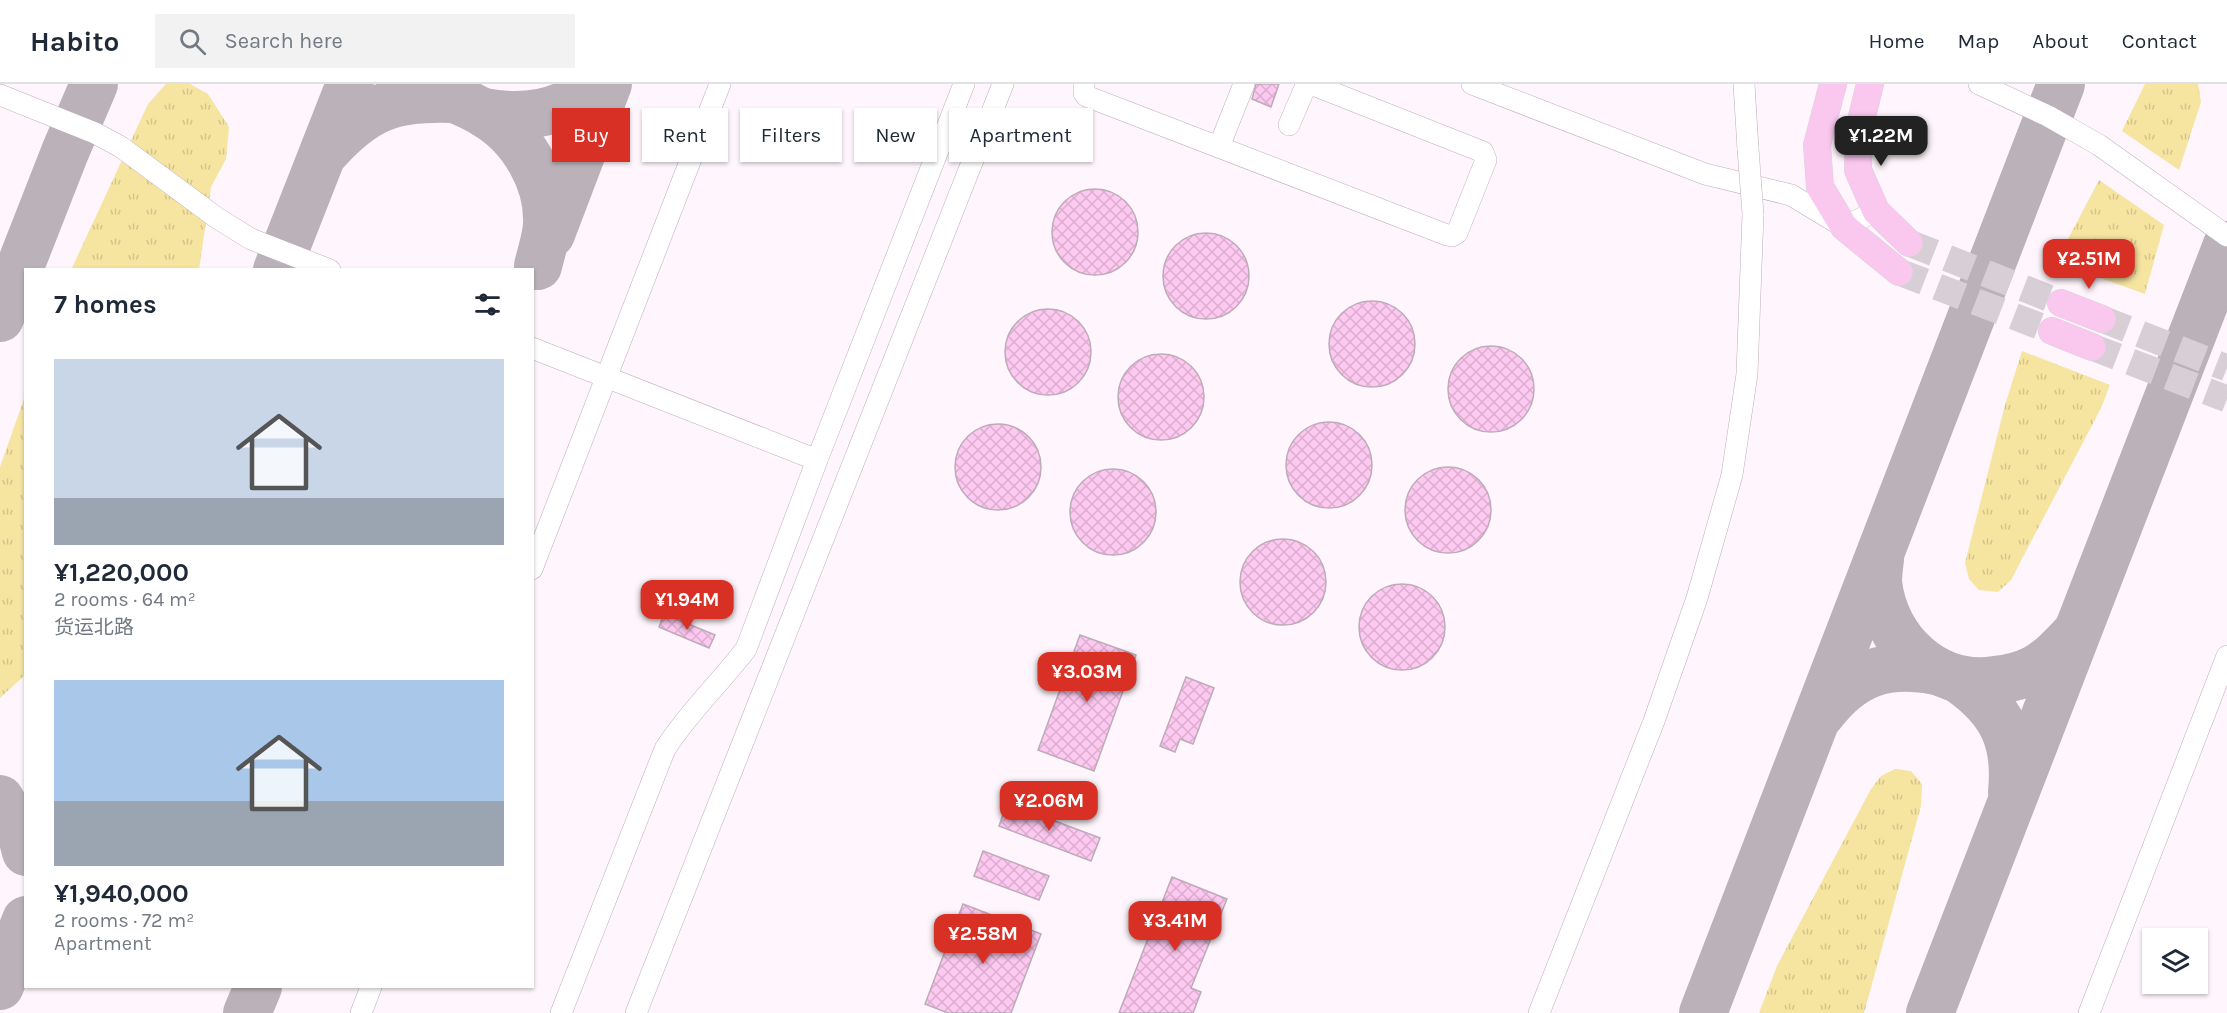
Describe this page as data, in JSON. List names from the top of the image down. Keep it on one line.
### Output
{"page":{"header":"Habito","search":"Search here","nav":["Home","Map","About","Contact"],"chip":["Buy","Rent","Filters","New","Apartment"],"price":["¥1.22M","¥2.51M","¥1.94M","¥3.03M","¥2.06M","¥3.41M","¥2.58M"],"heading":"7 homes","list":[{"name":"¥1,220,000","note":"2 rooms · 64 m² · 货运北路"},{"name":"¥1,940,000","note":"2 rooms · 72 m² · Apartment"}]}}
